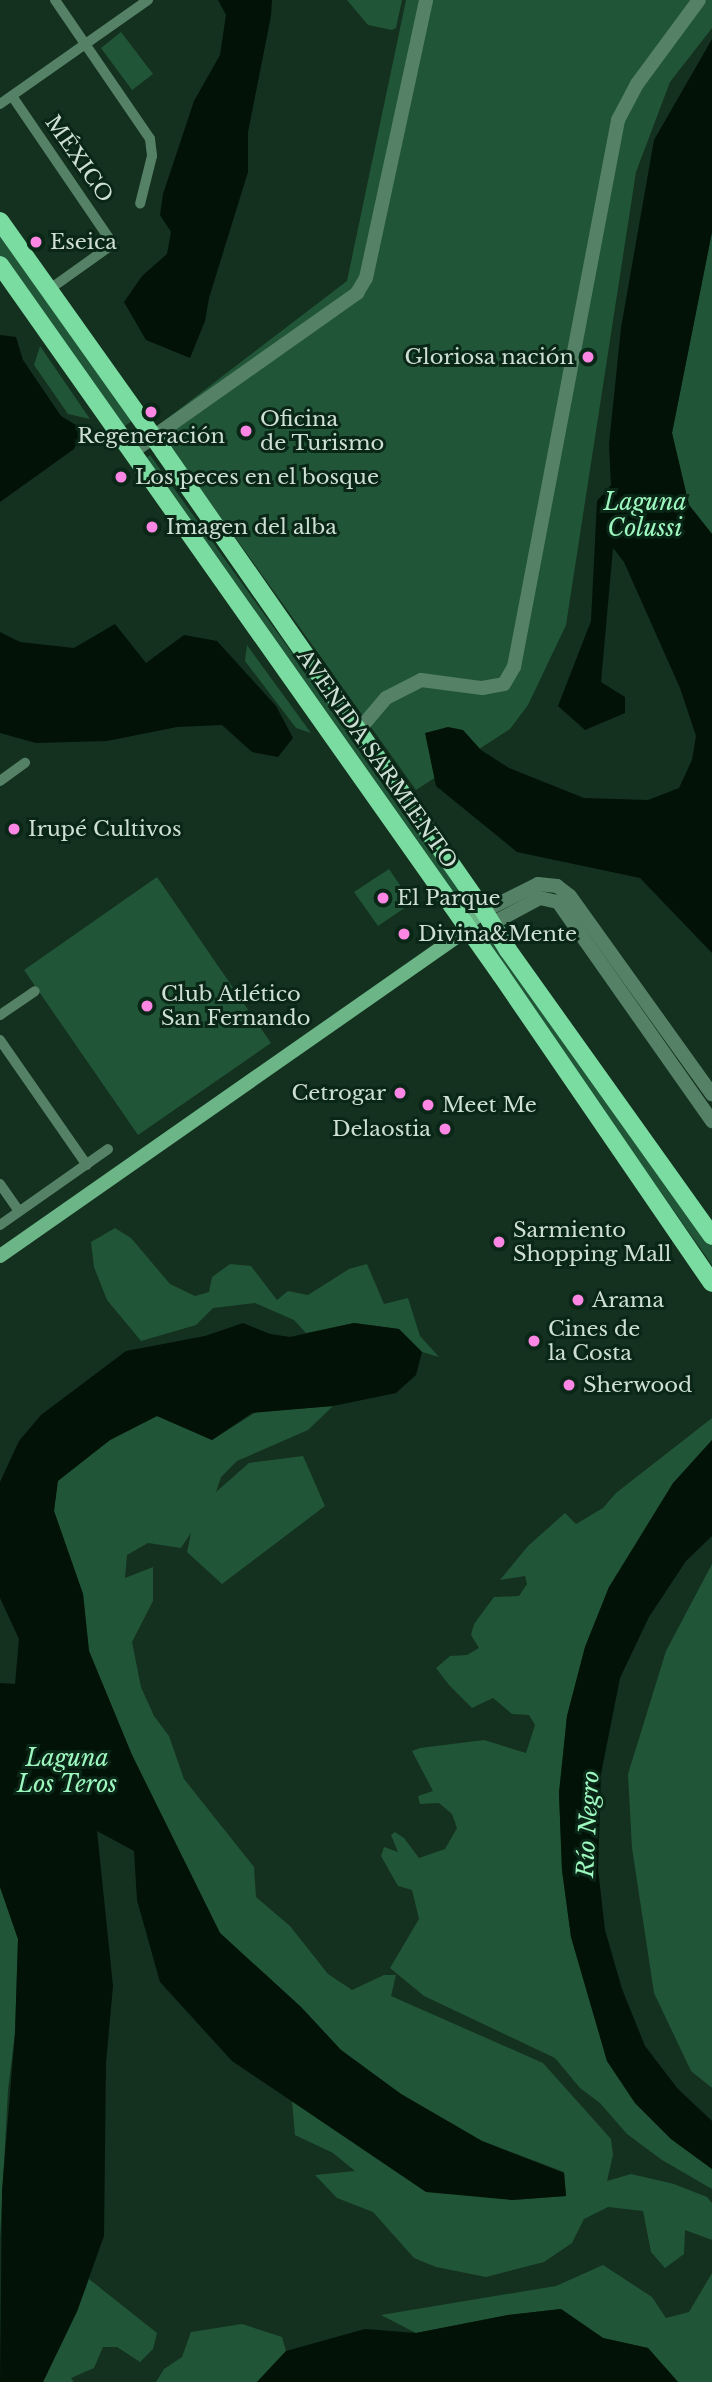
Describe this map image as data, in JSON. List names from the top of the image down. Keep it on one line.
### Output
{"streets":{"main road":["AVENIDA SARMIENTO"],"street":["MÉXICO"]},"crossings":[["MÉXICO","AVENIDA SARMIENTO"]],"water":["Laguna Colussi","Laguna Los Teros","Río Negro"],"places":["Eseica","Gloriosa nación","Regeneración","Oficina de Turismo","Los peces en el bosque","Imagen del alba","Irupé Cultivos","El Parque","Divina&Mente","Club Atlético San Fernando","Cetrogar","Meet Me","Delaostia","Sarmiento Shopping Mall","Arama","Cines de la Costa","Sherwood"]}
